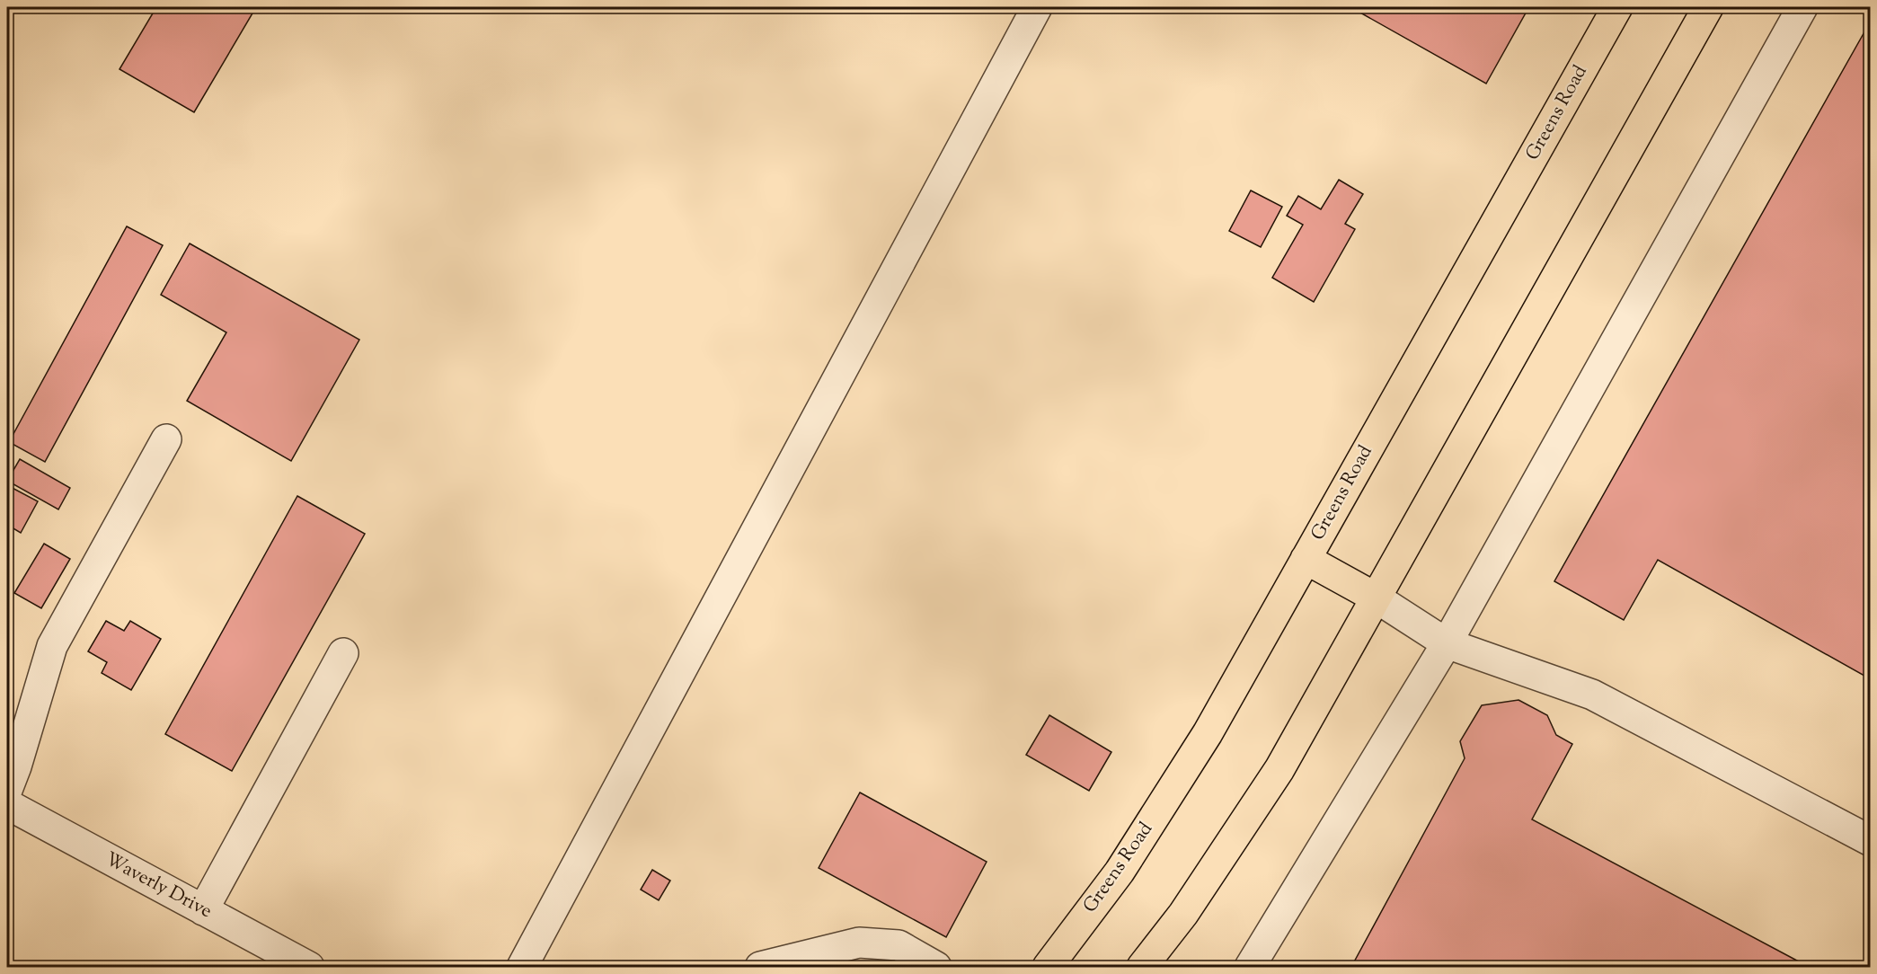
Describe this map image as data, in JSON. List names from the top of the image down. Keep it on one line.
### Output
{"streets":{"main road":["Greens Road"],"street":["Waverly Drive"]}}
